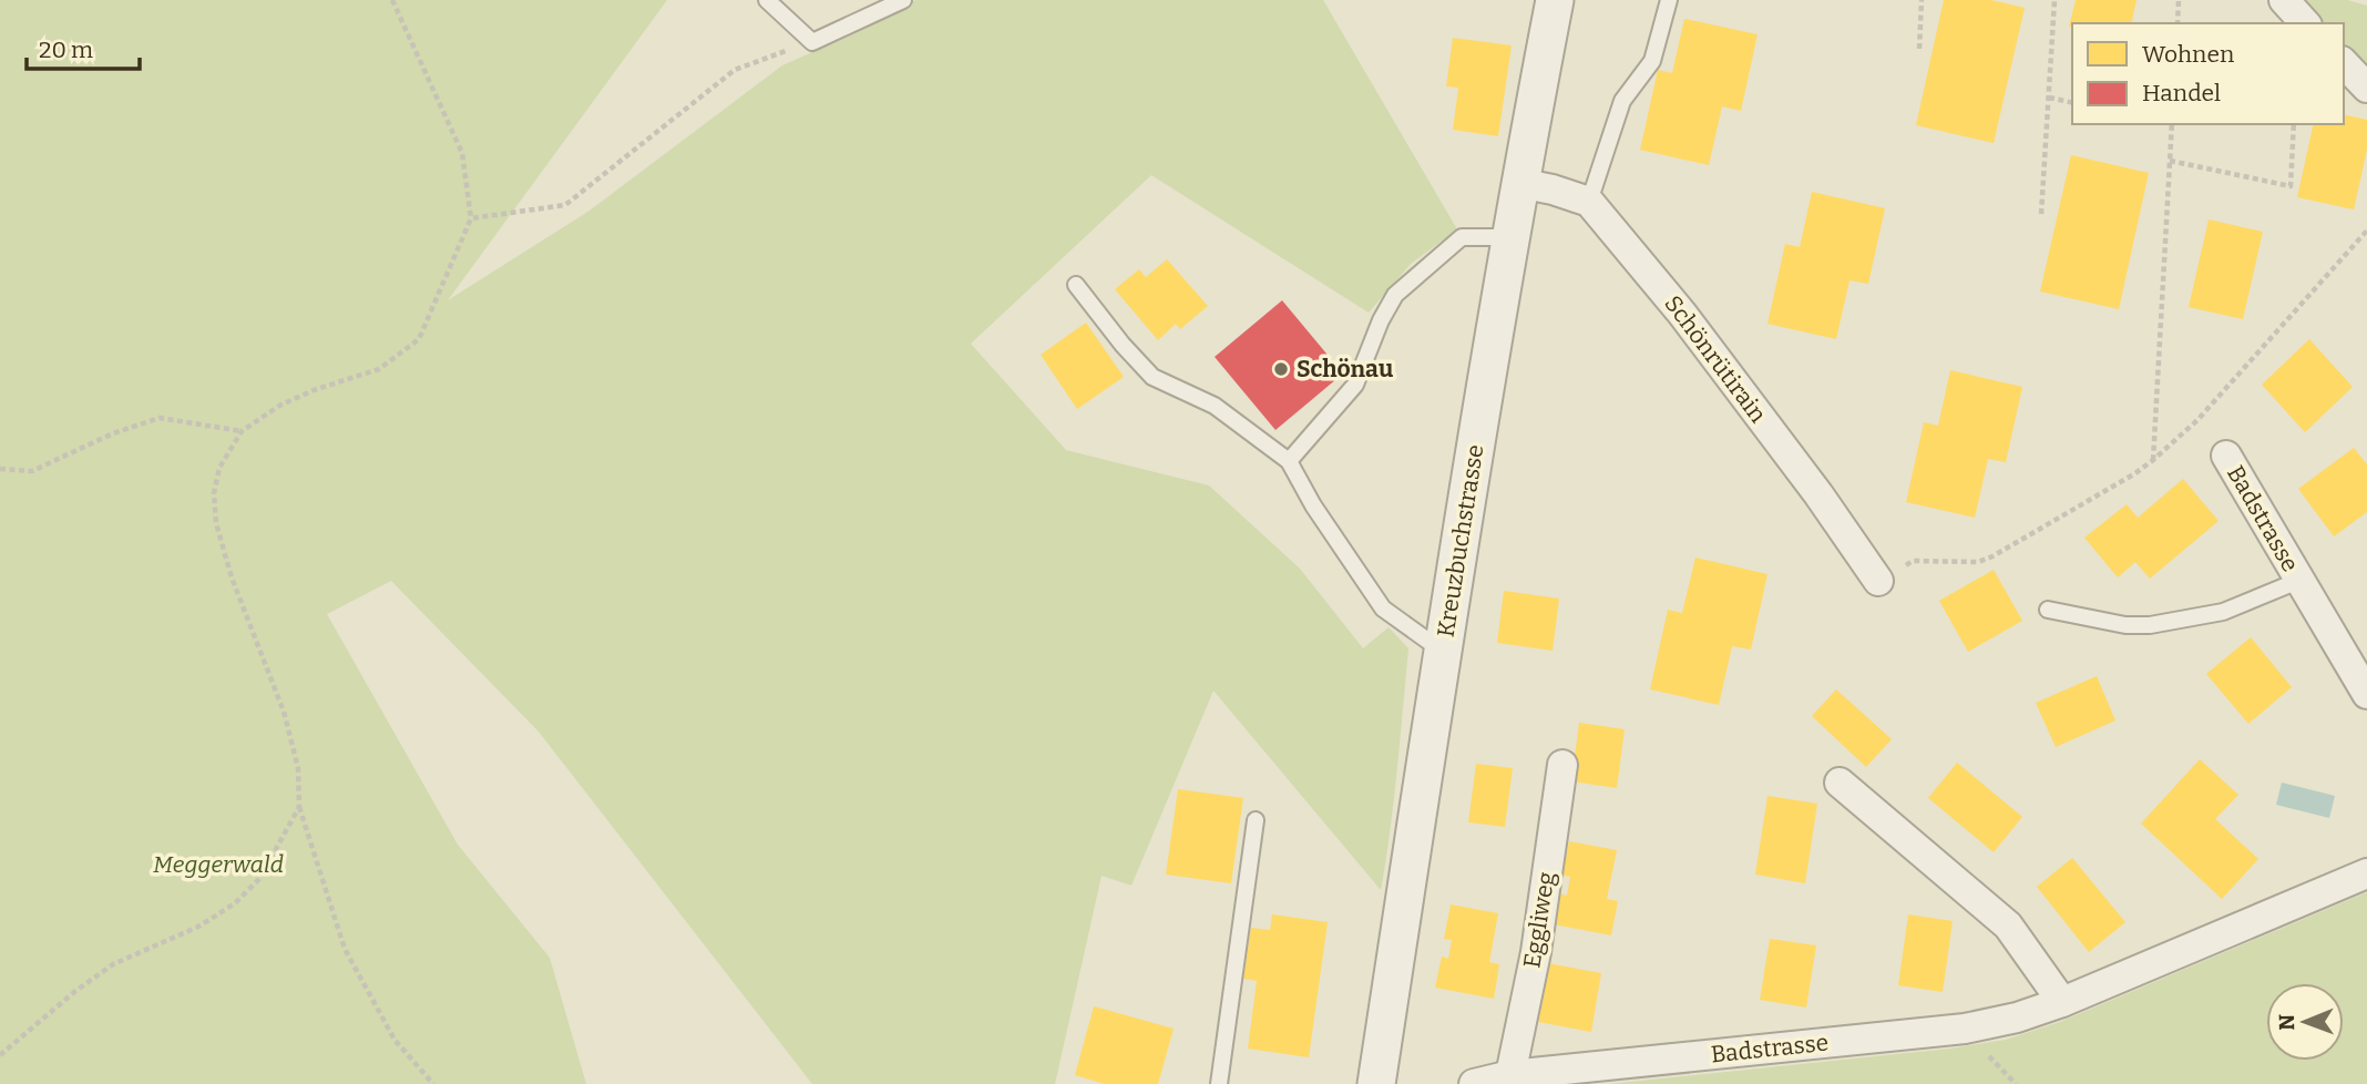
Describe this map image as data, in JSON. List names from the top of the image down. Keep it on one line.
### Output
{"streets":{"street":["Schönrütirain","Badstrasse","Kreuzbuchstrasse","Eggliweg"]},"crossings":[["Badstrasse","Eggliweg"]],"parks":["Meggerwald"],"places":["Schönau"],"legend":["Wohnen","Handel"],"scale_bar":"20 m","north":"left"}
